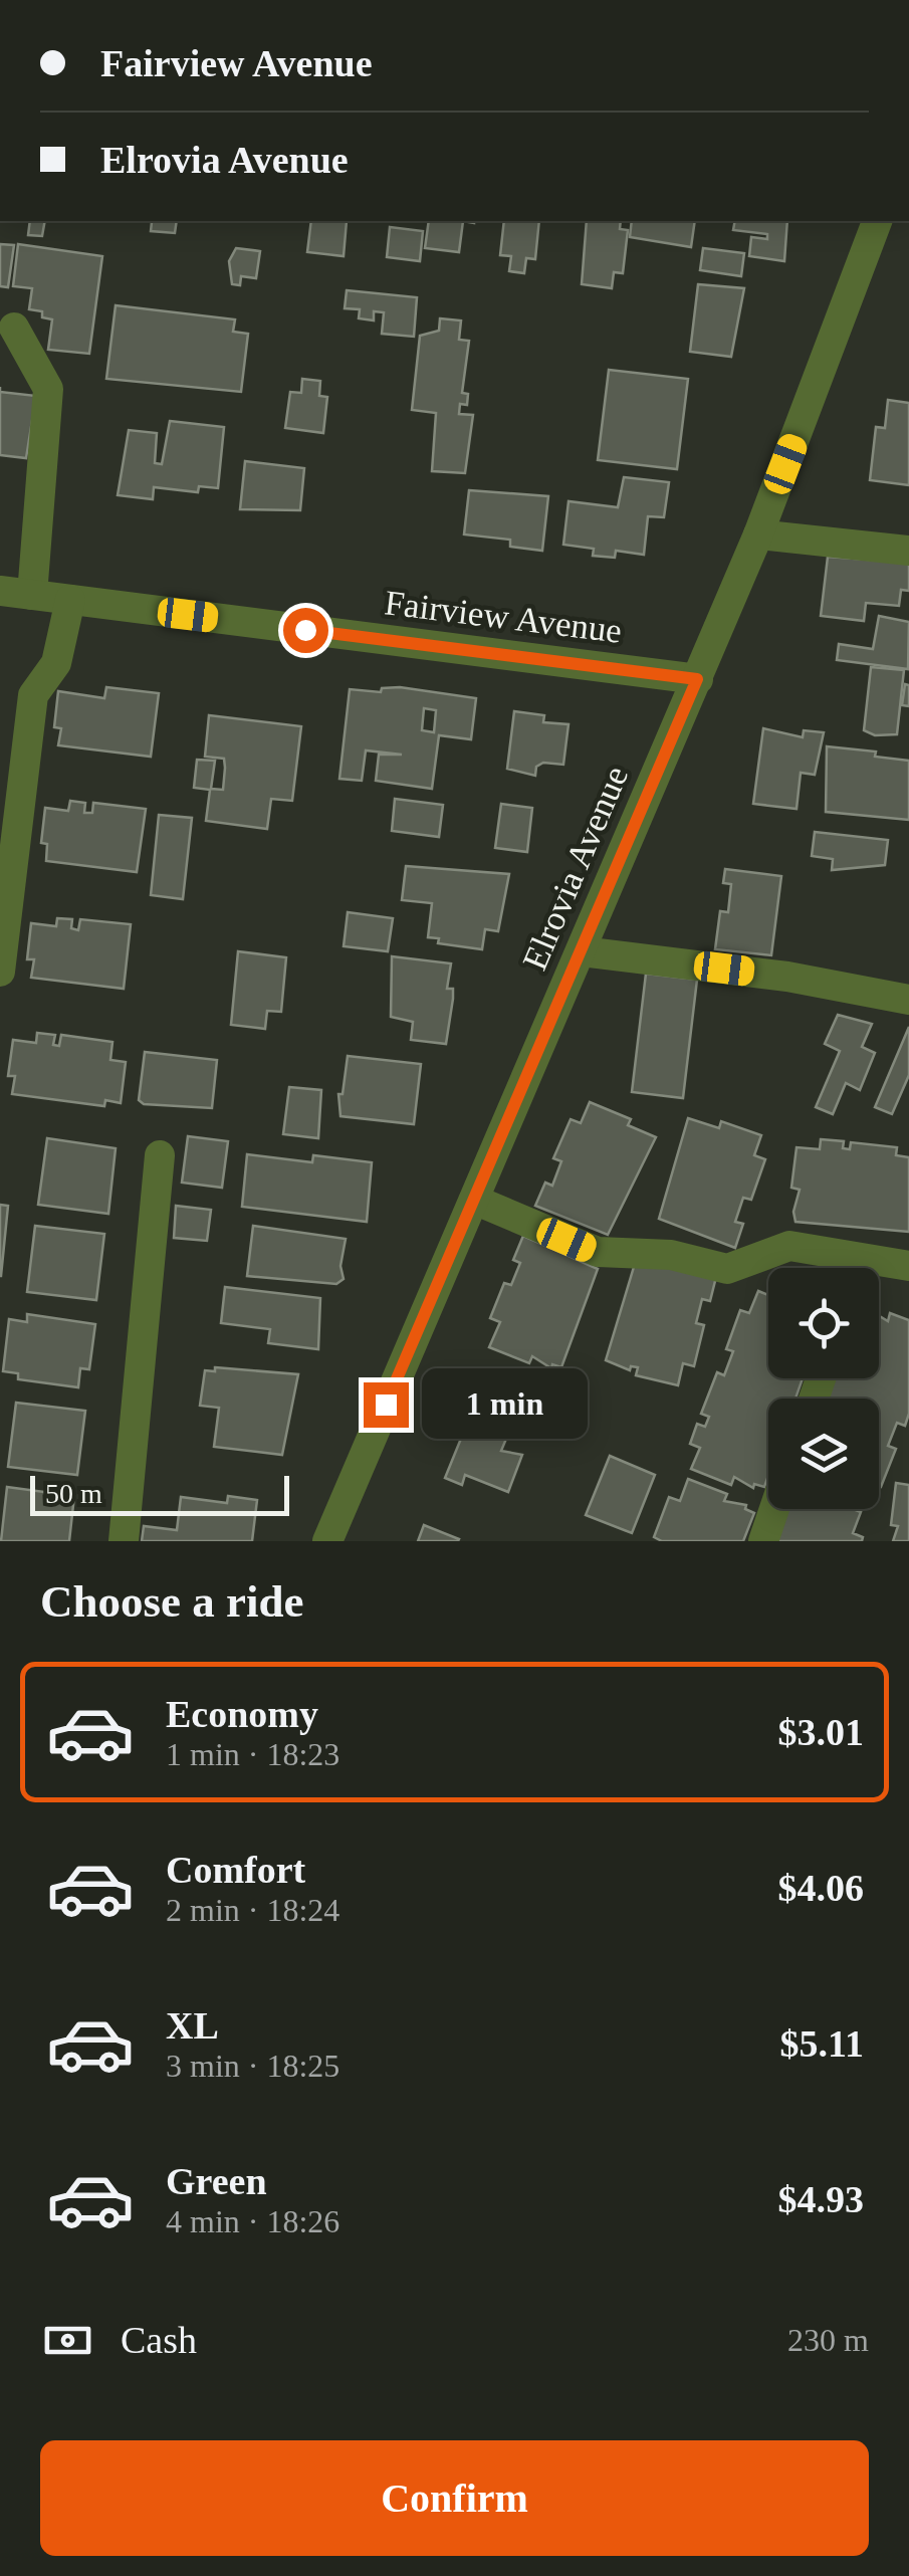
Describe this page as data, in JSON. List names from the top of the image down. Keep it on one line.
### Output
{"streets":{"street":["Fairview Avenue","Elrovia Avenue"]},"crossings":[["Fairview Avenue","Elrovia Avenue"]],"scale_bar":"50 m","page":{"banner":["Fairview Avenue","Elrovia Avenue"],"bubble":"1 min","scale":"50 m","heading":"Choose a ride","list":[{"name":"Economy","note":"1 min · 18:23","value":"$3.01"},{"name":"Comfort","note":"2 min · 18:24","value":"$4.06"},{"name":"XL","note":"3 min · 18:25","value":"$5.11"},{"name":"Green","note":"4 min · 18:26","value":"$4.93"}],"pay":["Cash","230 m"],"buttons":"Confirm"}}
